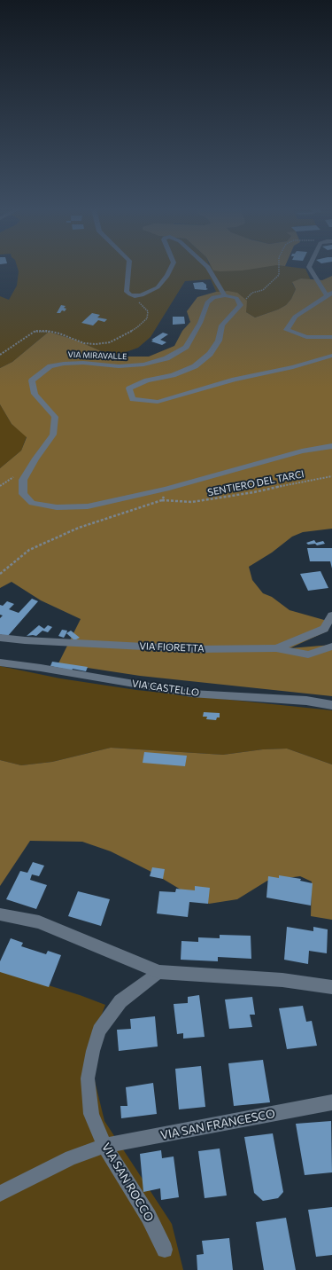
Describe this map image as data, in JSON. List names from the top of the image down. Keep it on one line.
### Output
{"streets":{"street":["VIA MIRAVALLE","VIA FIORETTA","VIA CASTELLO","VIA SAN FRANCESCO","VIA SAN ROCCO"],"path":["SENTIERO DEL TARCI"]},"crossings":[["VIA SAN FRANCESCO","VIA SAN ROCCO"]]}
